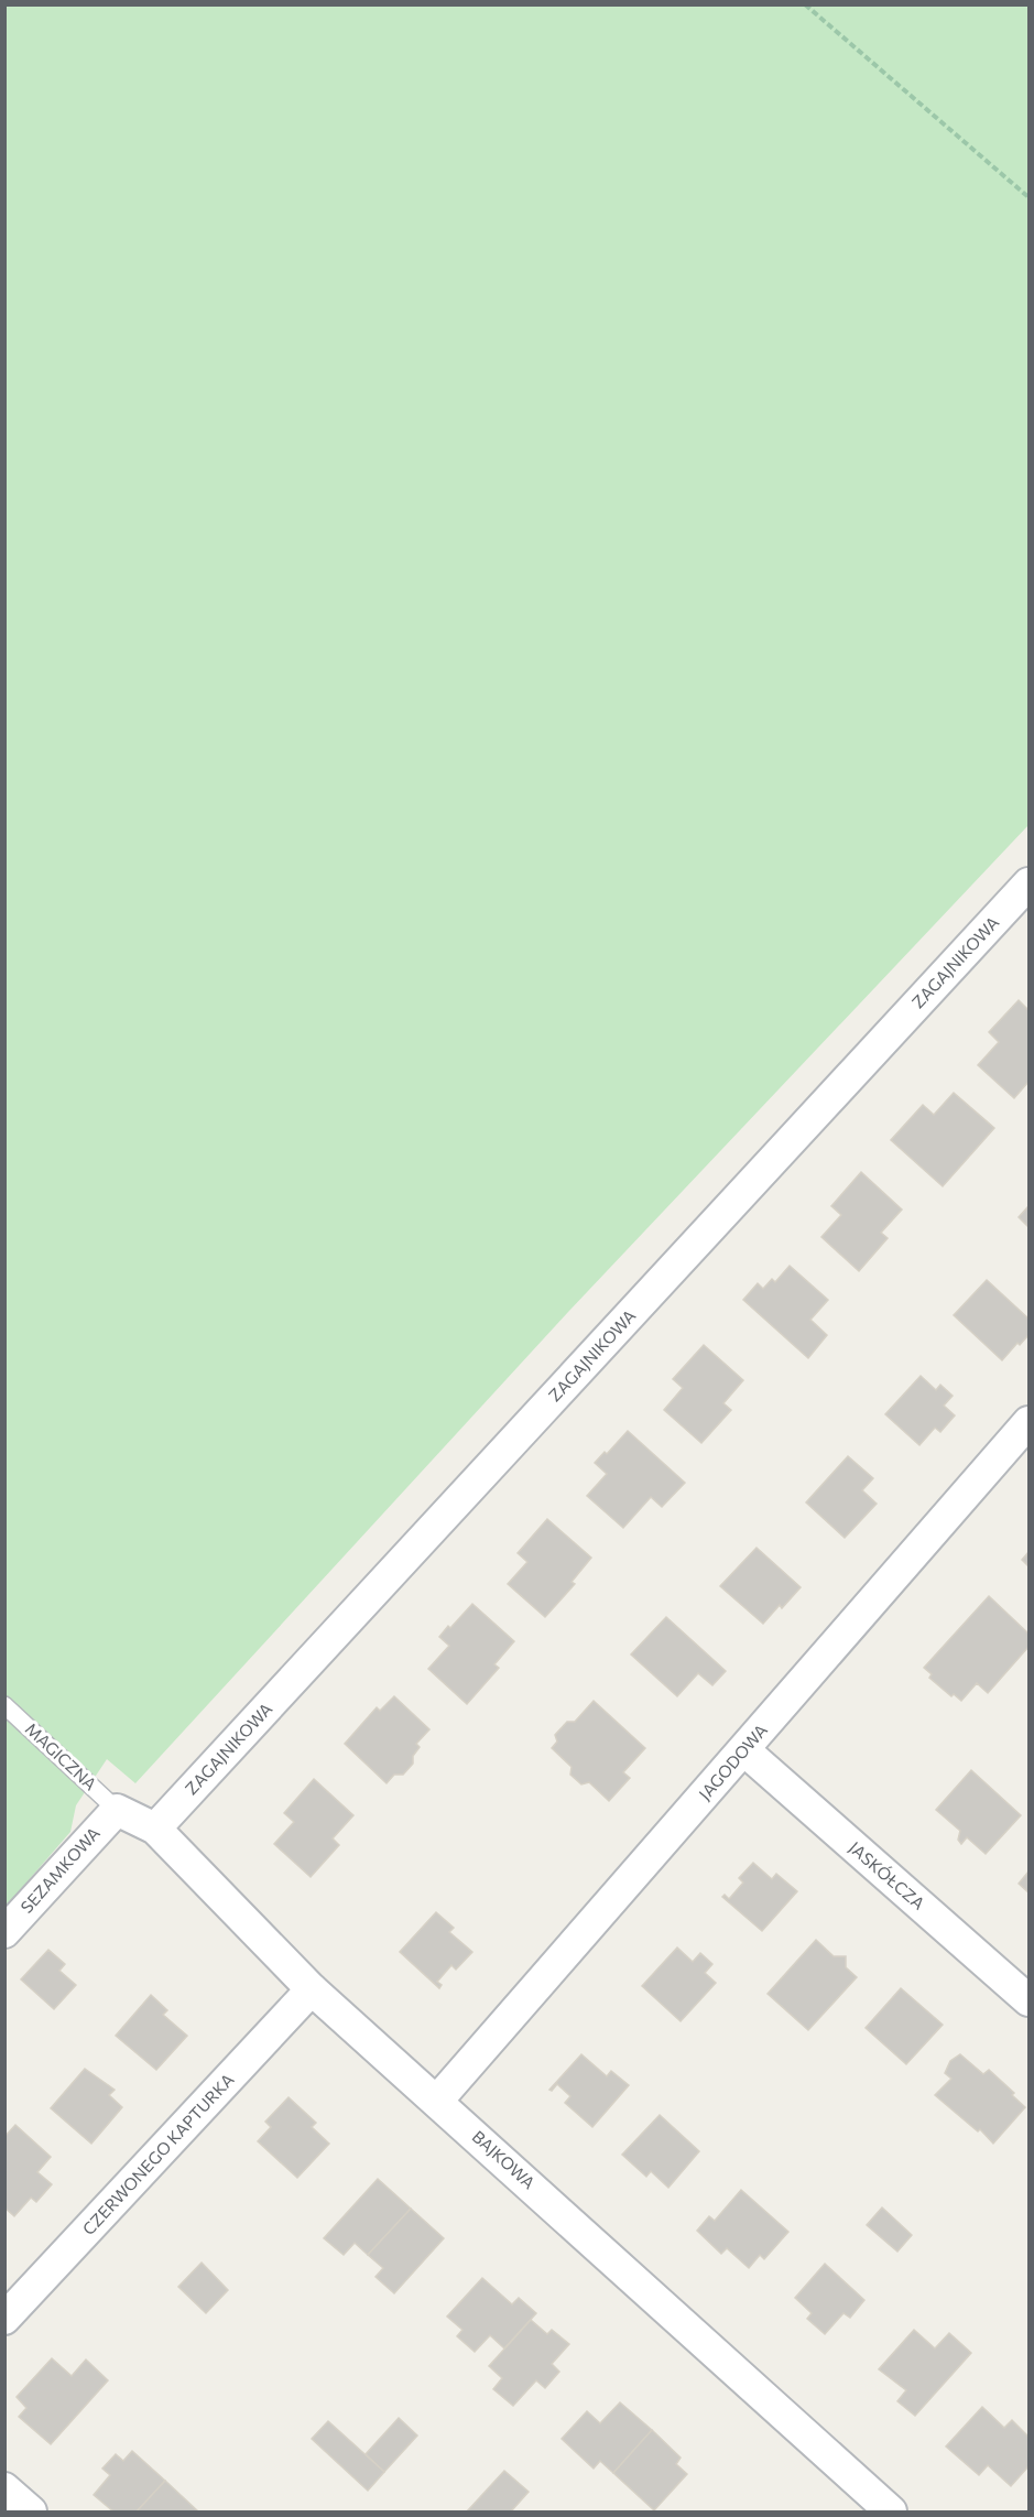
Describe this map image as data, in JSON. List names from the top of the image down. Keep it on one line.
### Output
{"streets":{"street":["ZAGAJNIKOWA","JAGODOWA","SEZAMKOWA","JASKÓŁCZA","CZERWONEGO KAPTURKA","BAJKOWA"],"lane":["MAGICZNA"]},"crossings":[["ZAGAJNIKOWA","BAJKOWA"],["MAGICZNA","SEZAMKOWA"],["MAGICZNA","BAJKOWA"],["JAGODOWA","JASKÓŁCZA"],["JAGODOWA","BAJKOWA"],["SEZAMKOWA","BAJKOWA"],["CZERWONEGO KAPTURKA","BAJKOWA"]]}
